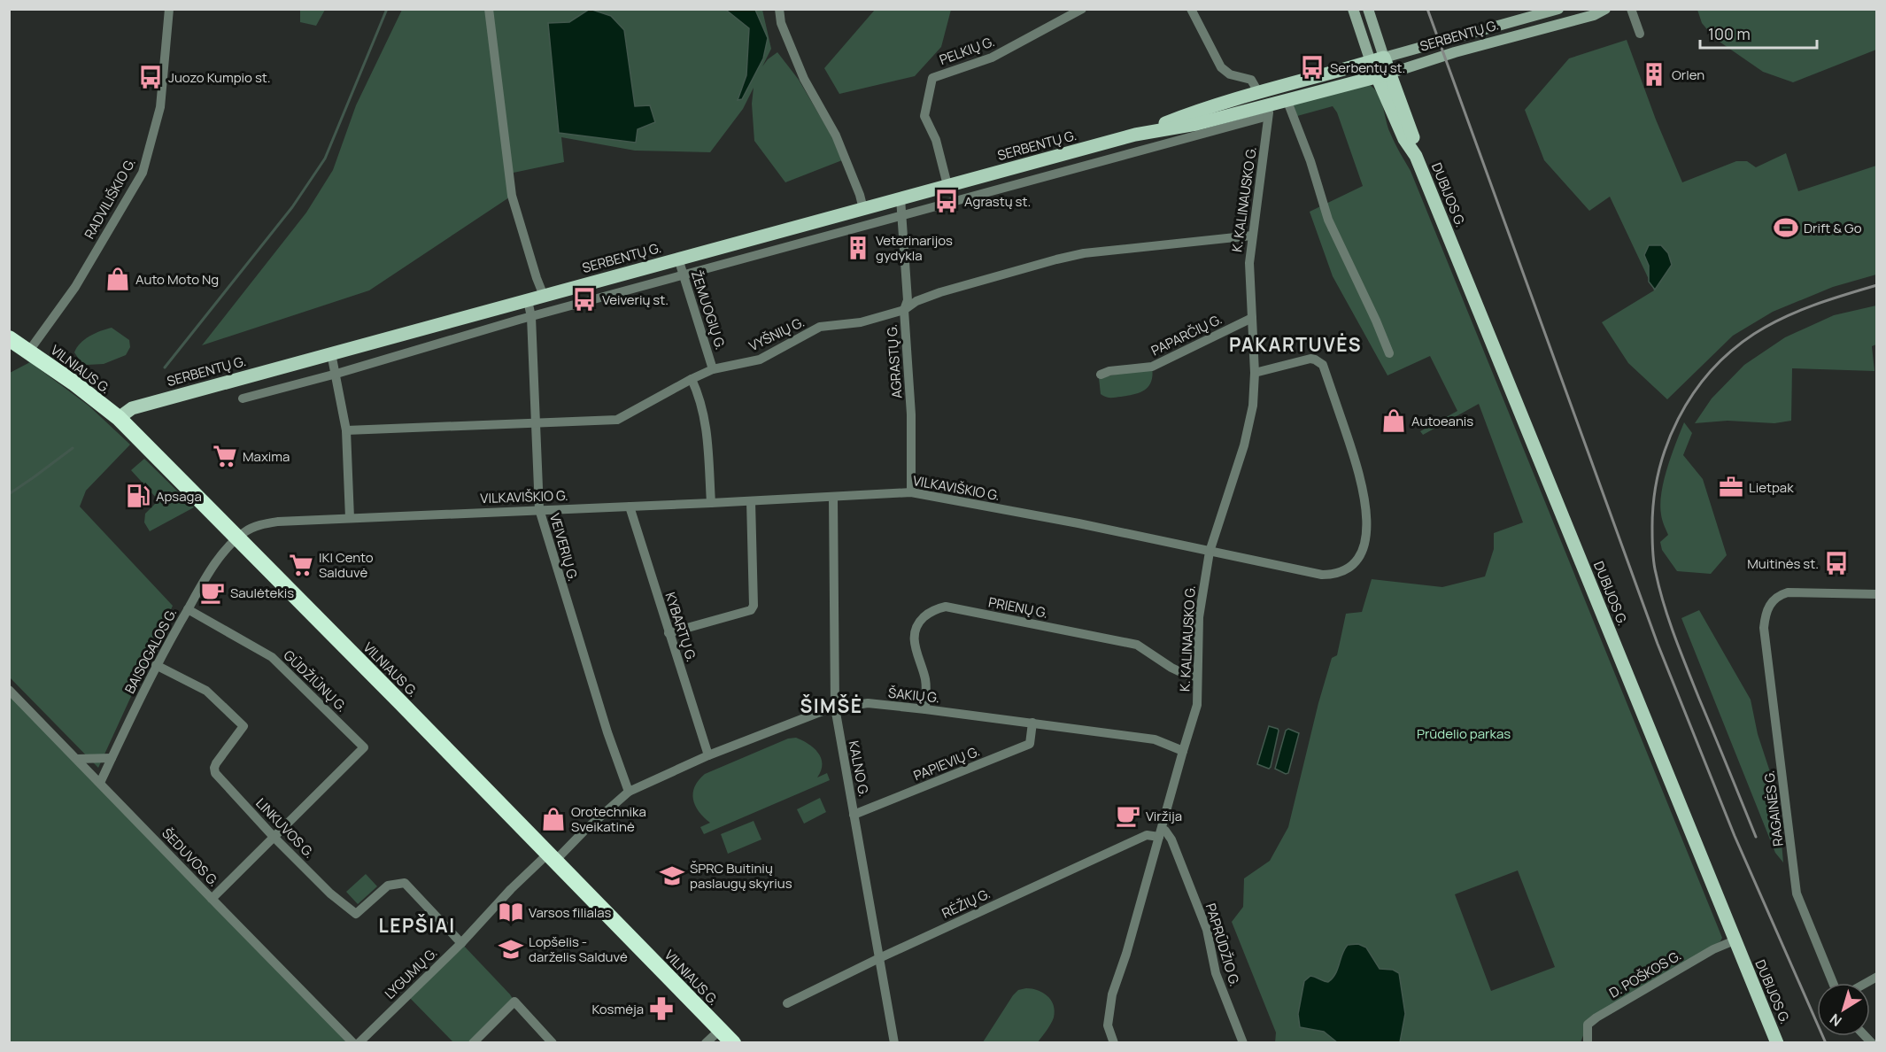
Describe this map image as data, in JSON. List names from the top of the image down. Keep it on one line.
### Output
{"streets":{"highway":["VILNIAUS G."],"main road":["SERBENTŲ G.","DUBIJOS G."],"street":["PELKIŲ G.","RADVILIŠKIO G.","K. KALINAUSKO G.","ŽEMUOGIŲ G.","VYŠNIŲ G.","PAPARČIŲ G.","AGRASTŲ G.","VILKAVIŠKIO G.","VEIVERIŲ G.","PRIENŲ G.","KYBARTŲ G.","BAISOGALOS G.","GŪDŽIŪNŲ G.","ŠAKIŲ G.","PAPIEVIŲ G.","KALNO G.","RAGAINĖS G.","LINKUVOS G.","ŠEDUVOS G.","RĖŽIŲ G.","PAPRŪDŽIO G.","LYGUMŲ G.","D. POŠKOS G."]},"crossings":[["SERBENTŲ G.","PELKIŲ G."],["SERBENTŲ G.","DUBIJOS G."],["SERBENTŲ G.","K. KALINAUSKO G."],["SERBENTŲ G.","ŽEMUOGIŲ G."],["SERBENTŲ G.","AGRASTŲ G."],["SERBENTŲ G.","VILNIAUS G."],["SERBENTŲ G.","VEIVERIŲ G."],["DUBIJOS G.","D. POŠKOS G."],["RADVILIŠKIO G.","VILNIAUS G."],["K. KALINAUSKO G.","VYŠNIŲ G."],["K. KALINAUSKO G.","PAPARČIŲ G."],["K. KALINAUSKO G.","VILKAVIŠKIO G."],["K. KALINAUSKO G.","PRIENŲ G."],["K. KALINAUSKO G.","ŠAKIŲ G."],["K. KALINAUSKO G.","RĖŽIŲ G."],["K. KALINAUSKO G.","PAPRŪDŽIO G."],["ŽEMUOGIŲ G.","VYŠNIŲ G."],["VYŠNIŲ G.","AGRASTŲ G."],["VYŠNIŲ G.","VEIVERIŲ G."],["AGRASTŲ G.","VILKAVIŠKIO G."],["VILNIAUS G.","VILKAVIŠKIO G."],["VILNIAUS G.","BAISOGALOS G."],["VILNIAUS G.","ŠAKIŲ G."],["VILNIAUS G.","LYGUMŲ G."],["VILKAVIŠKIO G.","VEIVERIŲ G."],["VILKAVIŠKIO G.","KYBARTŲ G."],["VILKAVIŠKIO G.","BAISOGALOS G."],["VILKAVIŠKIO G.","KALNO G."],["VEIVERIŲ G.","ŠAKIŲ G."],["PRIENŲ G.","ŠAKIŲ G."],["KYBARTŲ G.","ŠAKIŲ G."],["BAISOGALOS G.","GŪDŽIŪNŲ G."],["BAISOGALOS G.","LINKUVOS G."],["BAISOGALOS G.","ŠEDUVOS G."],["GŪDŽIŪNŲ G.","LINKUVOS G."],["ŠAKIŲ G.","PAPIEVIŲ G."],["ŠAKIŲ G.","KALNO G."],["ŠAKIŲ G.","LYGUMŲ G."],["PAPIEVIŲ G.","KALNO G."],["KALNO G.","RĖŽIŲ G."],["LINKUVOS G.","LYGUMŲ G."],["RĖŽIŲ G.","PAPRŪDŽIO G."]],"districts":["PAKARTUVĖS","ŠIMŠĖ","LEPŠIAI"],"parks":["Prūdelio parkas"],"places":{"bus stop":["Serbentų st.","Juozo Kumpio st.","Agrastų st.","Veiverių st.","Muitinės st."],"building":["Orlen","Veterinarijos gydykla"],"sports":["Drift & Go"],"shop":["Auto Moto Ng","Autoeanis","Orotechnika Sveikatinė"],"supermarket":["Maxima","IKI Cento Salduvė"],"office":["Lietpak"],"fuel station":["Apsaga"],"cafe":["Saulėtekis","Viržija"],"school or university":["ŠPRC Buitinių paslaugų skyrius","Lopšelis - darželis Salduvė"],"library":["Varsos filialas"],"pharmacy":["Kosmėja"]},"scale_bar":"100 m","north":"bottom left"}
